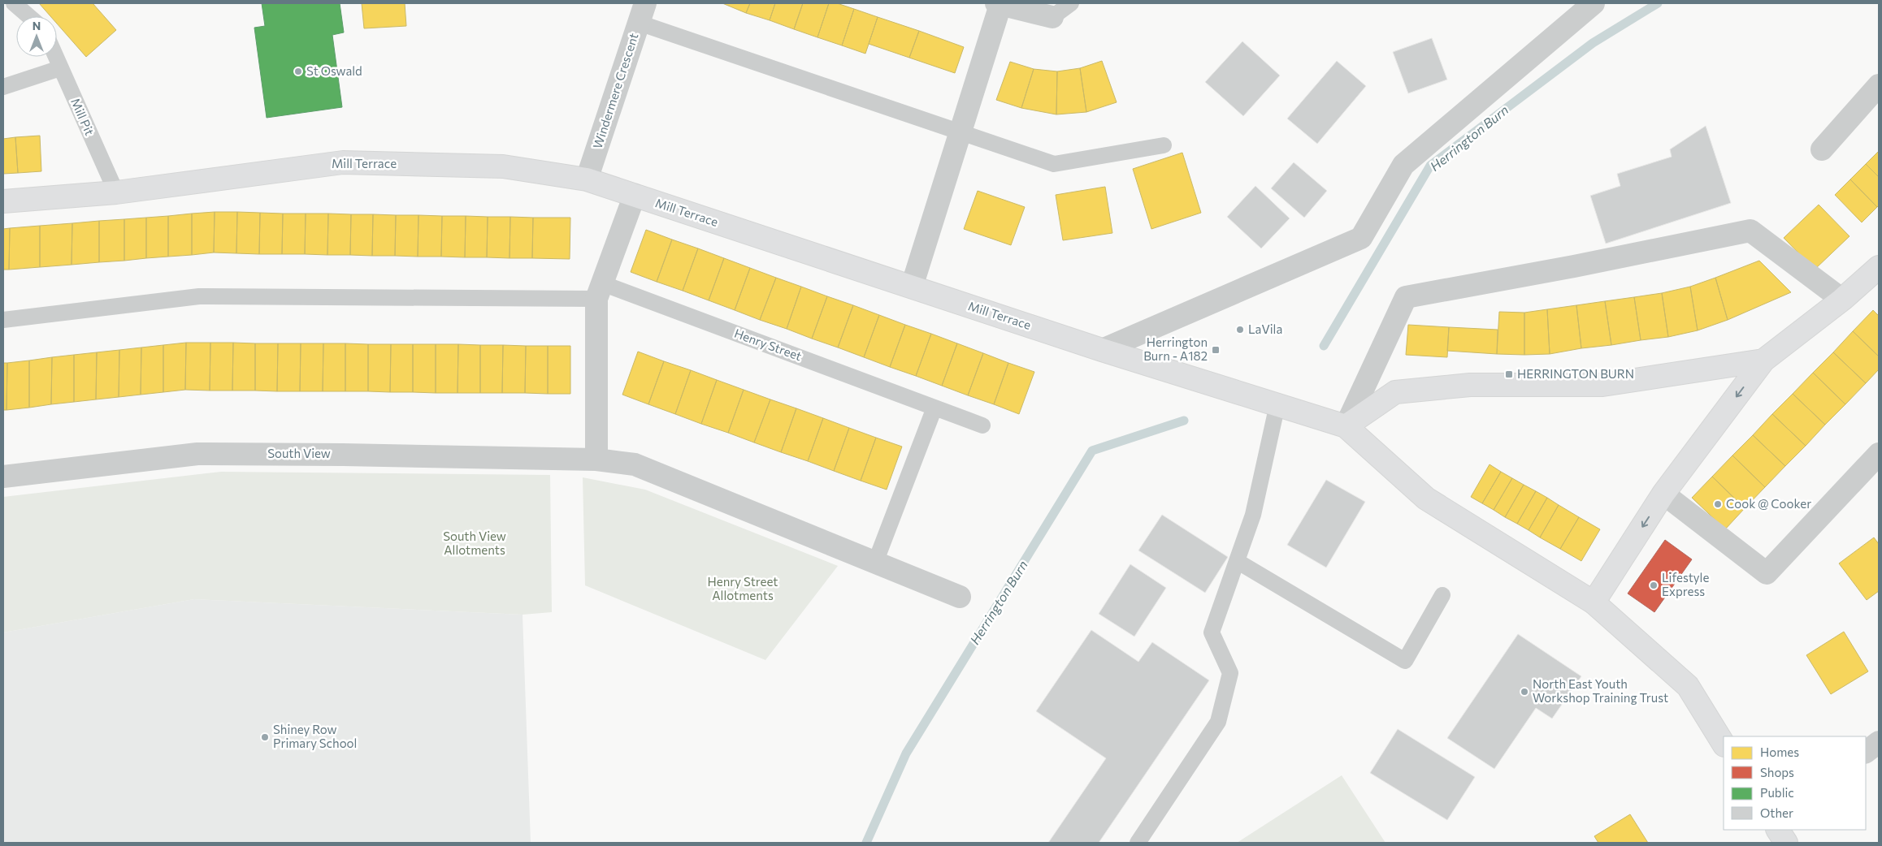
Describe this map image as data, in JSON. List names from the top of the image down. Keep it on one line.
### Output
{"streets":{"main road":["Mill Terrace"],"street":["Windermere Crescent","South View"],"lane":["Mill Pit","Henry Street"]},"crossings":[["Windermere Crescent","Mill Terrace"],["Mill Pit","Mill Terrace"]],"water":["Herrington Burn"],"parks":["South View Allotments","Henry Street Allotments"],"places":{"other":["St Oswald","LaVila","Cook @ Cooker","Lifestyle Express","North East Youth Workshop Training Trust","Shiney Row Primary School"],"transit":["Herrington Burn - A182","HERRINGTON BURN"]},"legend":["Homes","Shops","Public","Other"],"north":"top"}
